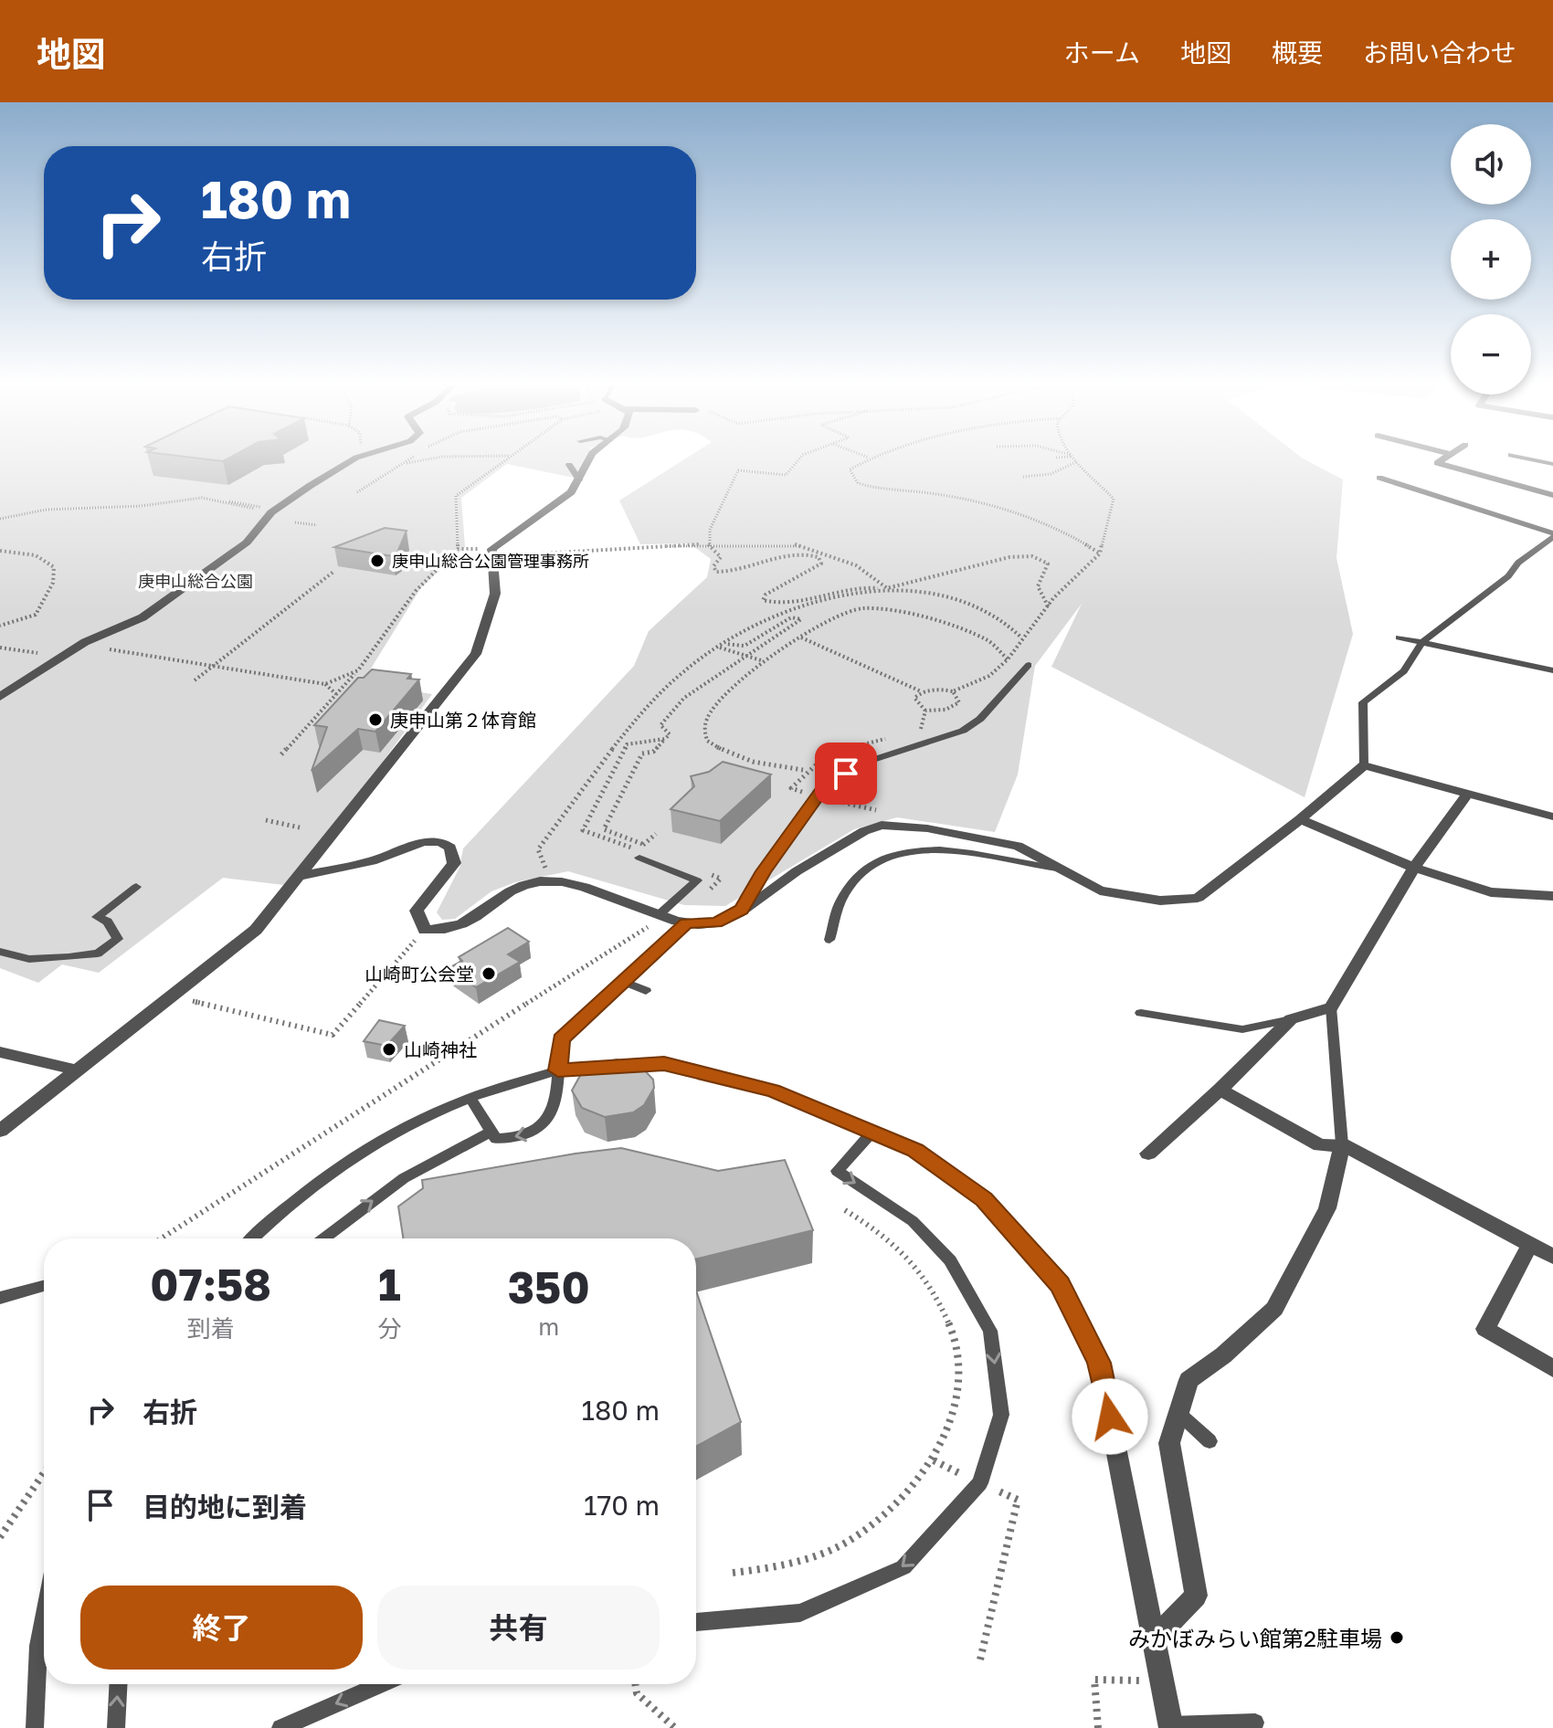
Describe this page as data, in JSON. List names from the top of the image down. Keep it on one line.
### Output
{"parks":["庚申山総合公園"],"places":["庚申山総合公園管理事務所","庚申山第２体育館","山崎町公会堂","山崎神社","みかぼみらい館第2駐車場"],"page":{"header":"地図","nav":["ホーム","地図","概要","お問い合わせ"],"map_buttons":["+","−"],"turn":["180 m","右折"],"eta":["07:58","到着","1","分","350","m"],"list":[{"name":"右折","value":"180 m"},{"name":"目的地に到着","value":"170 m"}],"buttons":["終了","共有"]}}
